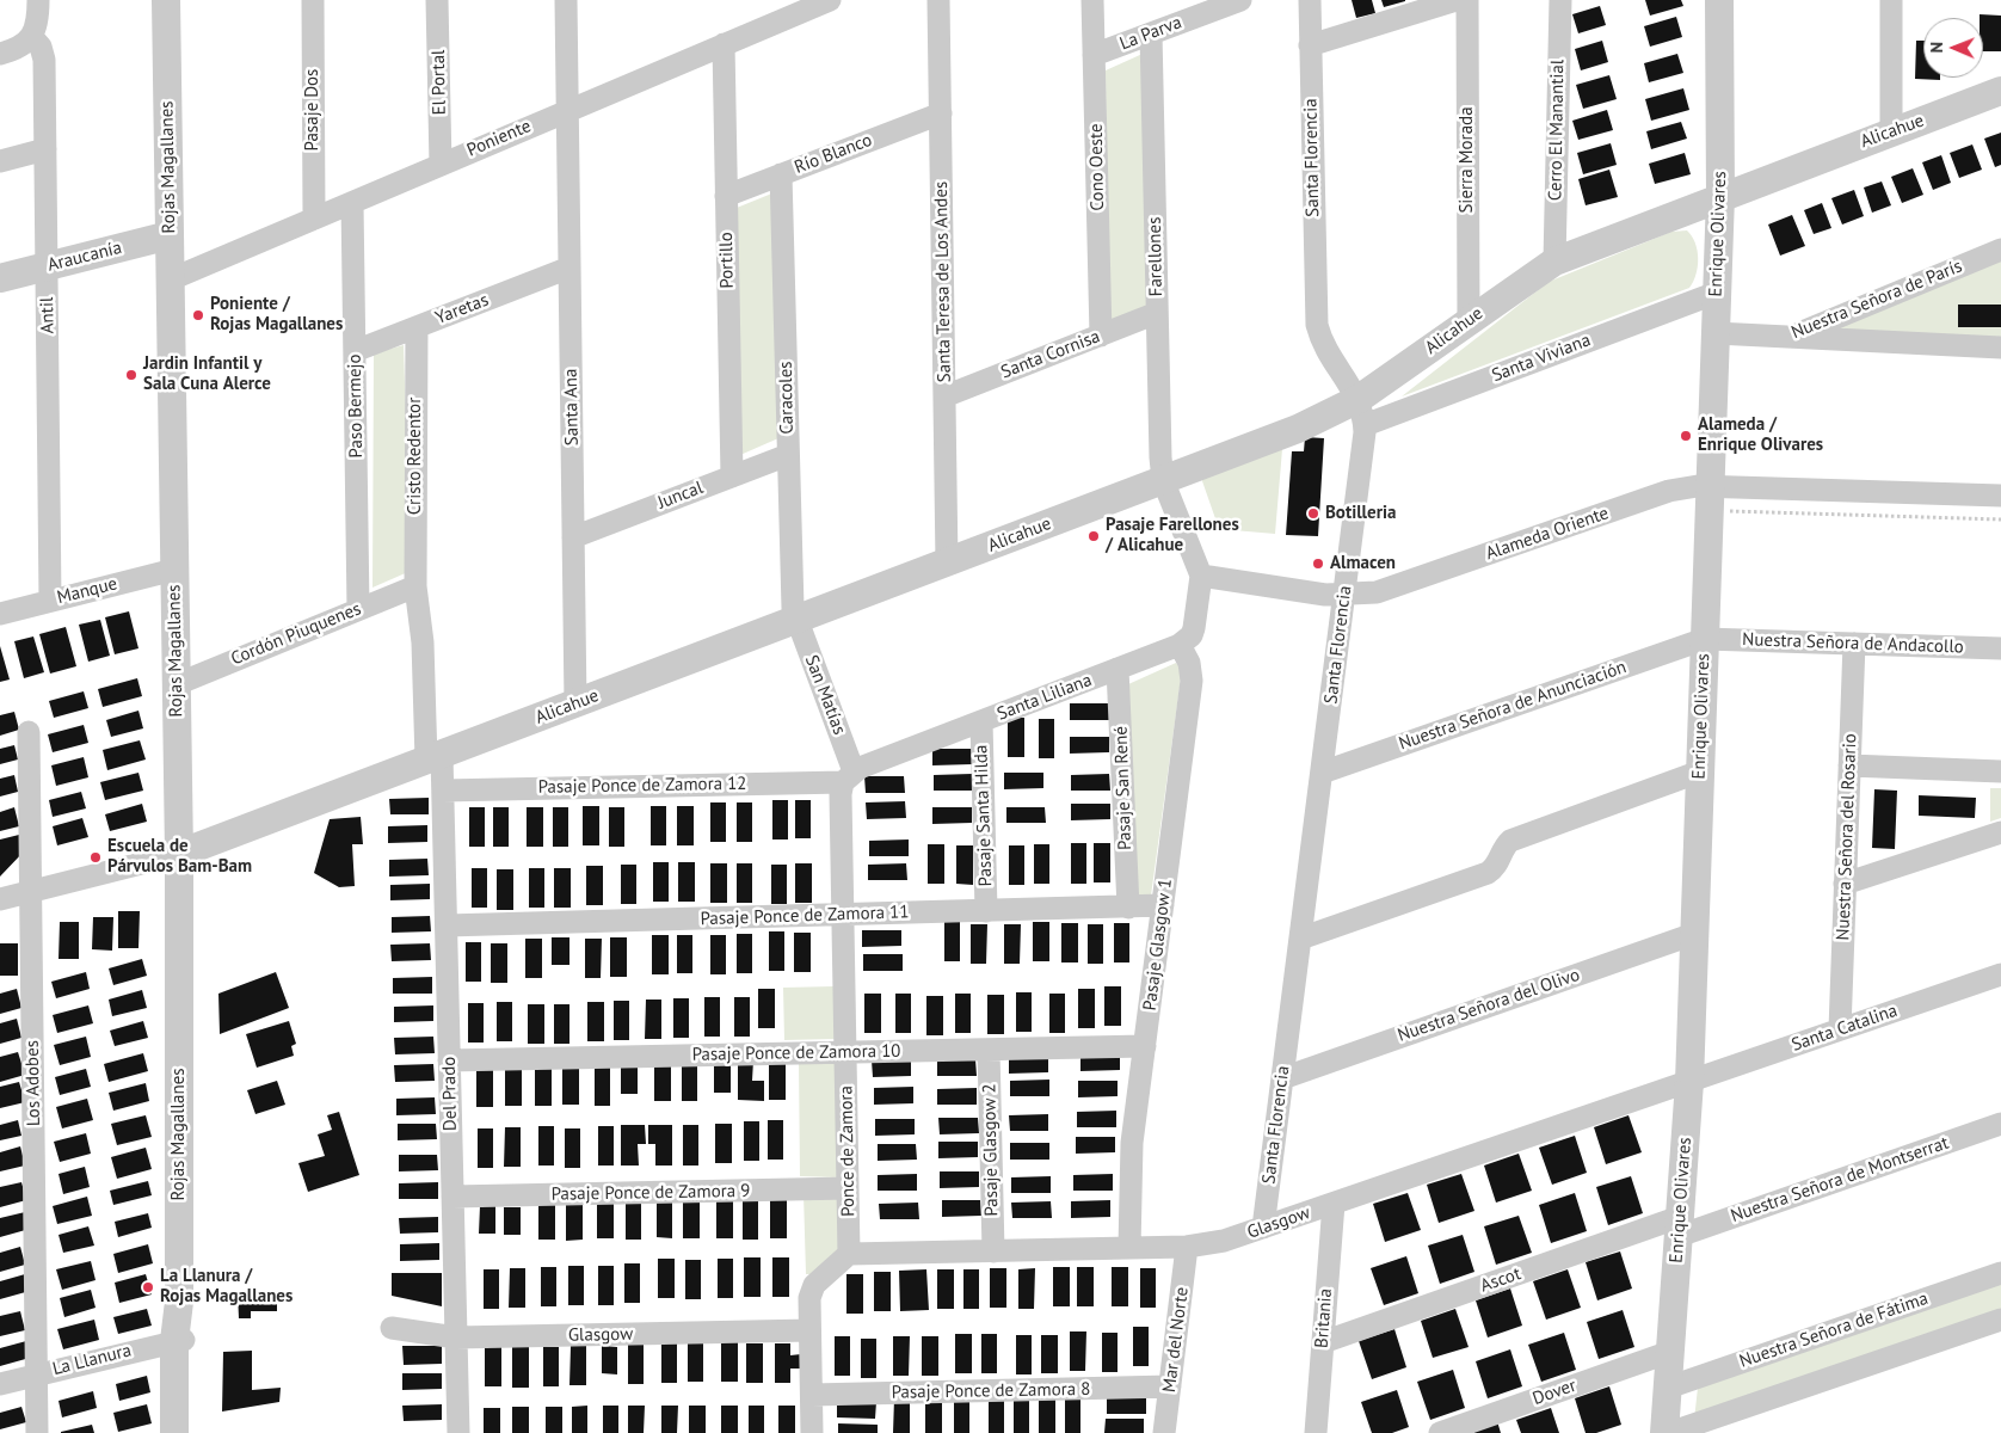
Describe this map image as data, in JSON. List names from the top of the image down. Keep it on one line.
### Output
{"streets":{"street":["La Parva","El Portal","Pasaje Dos","Cerro El Manantial","Alicahue","Poniente","Río Blanco","Santa Florencia","Sierra Morada","Rojas Magallanes","Cono Oeste","Enrique Olivares","Araucanía","Farellones","Portillo","Santa Teresa de Los Andes","Nuestra Señora de París","Yaretas","Antil","Santa Cornisa","Santa Viviana","Caracoles","Paso Bermejo","Santa Ana","Cristo Redentor","Juncal","Alameda Oriente","Manque","Cordón Piuquenes","Nuestra Señora de Andacollo","San Matías","Santa Liliana","Nuestra Señora de Anunciación","Pasaje Ponce de Zamora 12","Pasaje San René","Pasaje Santa Hilda","Nuestra Señora del Rosario","Pasaje Ponce de Zamora 11","Pasaje Glasgow 1","Nuestra Señora del Olivo","Santa Catalina","Pasaje Ponce de Zamora 10","Los Adobes","Del Prado","Pasaje Glasgow 2","Ponce de Zamora","Nuestra Señora de Montserrat","Pasaje Ponce de Zamora 9","Glasgow","Ascot","Britania","Nuestra Señora de Fátima","Mar del Norte","La Llanura","Pasaje Ponce de Zamora 8","Dover"]},"crossings":[["La Parva","Cono Oeste"],["La Parva","Farellones"],["El Portal","Poniente"],["Pasaje Dos","Poniente"],["Cerro El Manantial","Alicahue"],["Alicahue","Santa Florencia"],["Alicahue","Sierra Morada"],["Alicahue","Rojas Magallanes"],["Alicahue","Enrique Olivares"],["Alicahue","Farellones"],["Alicahue","Santa Teresa de Los Andes"],["Alicahue","Santa Viviana"],["Alicahue","Caracoles"],["Alicahue","Santa Ana"],["Alicahue","San Matías"],["Alicahue","Los Adobes"],["Alicahue","Del Prado"],["Poniente","Rojas Magallanes"],["Poniente","Portillo"],["Poniente","Paso Bermejo"],["Poniente","Santa Ana"],["Río Blanco","Portillo"],["Río Blanco","Santa Teresa de Los Andes"],["Río Blanco","Caracoles"],["Santa Florencia","Santa Viviana"],["Santa Florencia","Alameda Oriente"],["Santa Florencia","Nuestra Señora de Anunciación"],["Santa Florencia","Nuestra Señora del Olivo"],["Santa Florencia","Glasgow"],["Rojas Magallanes","Araucanía"],["Rojas Magallanes","Manque"],["Rojas Magallanes","Cordón Piuquenes"],["Rojas Magallanes","La Llanura"],["Cono Oeste","Santa Cornisa"],["Enrique Olivares","Nuestra Señora de París"],["Enrique Olivares","Santa Viviana"],["Enrique Olivares","Alameda Oriente"],["Enrique Olivares","Nuestra Señora de Andacollo"],["Enrique Olivares","Nuestra Señora de Anunciación"],["Enrique Olivares","Nuestra Señora del Olivo"],["Enrique Olivares","Santa Catalina"],["Enrique Olivares","Nuestra Señora de Montserrat"],["Enrique Olivares","Glasgow"],["Enrique Olivares","Ascot"],["Enrique Olivares","Nuestra Señora de Fátima"],["Enrique Olivares","Dover"],["Araucanía","Antil"],["Farellones","Santa Cornisa"],["Portillo","Juncal"],["Santa Teresa de Los Andes","Santa Cornisa"],["Yaretas","Paso Bermejo"],["Yaretas","Santa Ana"],["Yaretas","Cristo Redentor"],["Antil","Manque"],["Caracoles","Juncal"],["Caracoles","San Matías"],["Paso Bermejo","Cordón Piuquenes"],["Santa Ana","Juncal"],["Cristo Redentor","Cordón Piuquenes"],["Cristo Redentor","Del Prado"],["Cordón Piuquenes","Del Prado"],["Nuestra Señora de Andacollo","Nuestra Señora de Anunciación"],["Nuestra Señora de Andacollo","Nuestra Señora del Rosario"],["San Matías","Santa Liliana"],["San Matías","Pasaje Ponce de Zamora 12"],["San Matías","Ponce de Zamora"],["Santa Liliana","Pasaje Ponce de Zamora 12"],["Santa Liliana","Pasaje San René"],["Santa Liliana","Pasaje Santa Hilda"],["Santa Liliana","Pasaje Glasgow 1"],["Santa Liliana","Ponce de Zamora"],["Pasaje Ponce de Zamora 12","Del Prado"],["Pasaje Ponce de Zamora 12","Ponce de Zamora"],["Pasaje San René","Pasaje Ponce de Zamora 11"],["Pasaje Santa Hilda","Pasaje Ponce de Zamora 11"],["Nuestra Señora del Rosario","Santa Catalina"],["Pasaje Ponce de Zamora 11","Pasaje Glasgow 1"],["Pasaje Ponce de Zamora 11","Del Prado"],["Pasaje Ponce de Zamora 11","Ponce de Zamora"],["Pasaje Glasgow 1","Pasaje Ponce de Zamora 10"],["Pasaje Glasgow 1","Glasgow"],["Santa Catalina","Glasgow"],["Pasaje Ponce de Zamora 10","Del Prado"],["Pasaje Ponce de Zamora 10","Pasaje Glasgow 2"],["Pasaje Ponce de Zamora 10","Ponce de Zamora"],["Los Adobes","La Llanura"],["Del Prado","Pasaje Ponce de Zamora 9"],["Del Prado","Glasgow"],["Pasaje Glasgow 2","Glasgow"],["Ponce de Zamora","Pasaje Ponce de Zamora 9"],["Ponce de Zamora","Glasgow"],["Nuestra Señora de Montserrat","Ascot"],["Glasgow","Britania"],["Glasgow","Mar del Norte"],["Ascot","Britania"],["Mar del Norte","Pasaje Ponce de Zamora 8"]],"places":["Poniente / Rojas Magallanes","Jardin Infantil y Sala Cuna Alerce","Alameda / Enrique Olivares","Botilleria","Pasaje Farellones / Alicahue","Almacen","Escuela de Párvulos Bam-Bam","La Llanura / Rojas Magallanes"],"north":"left"}
